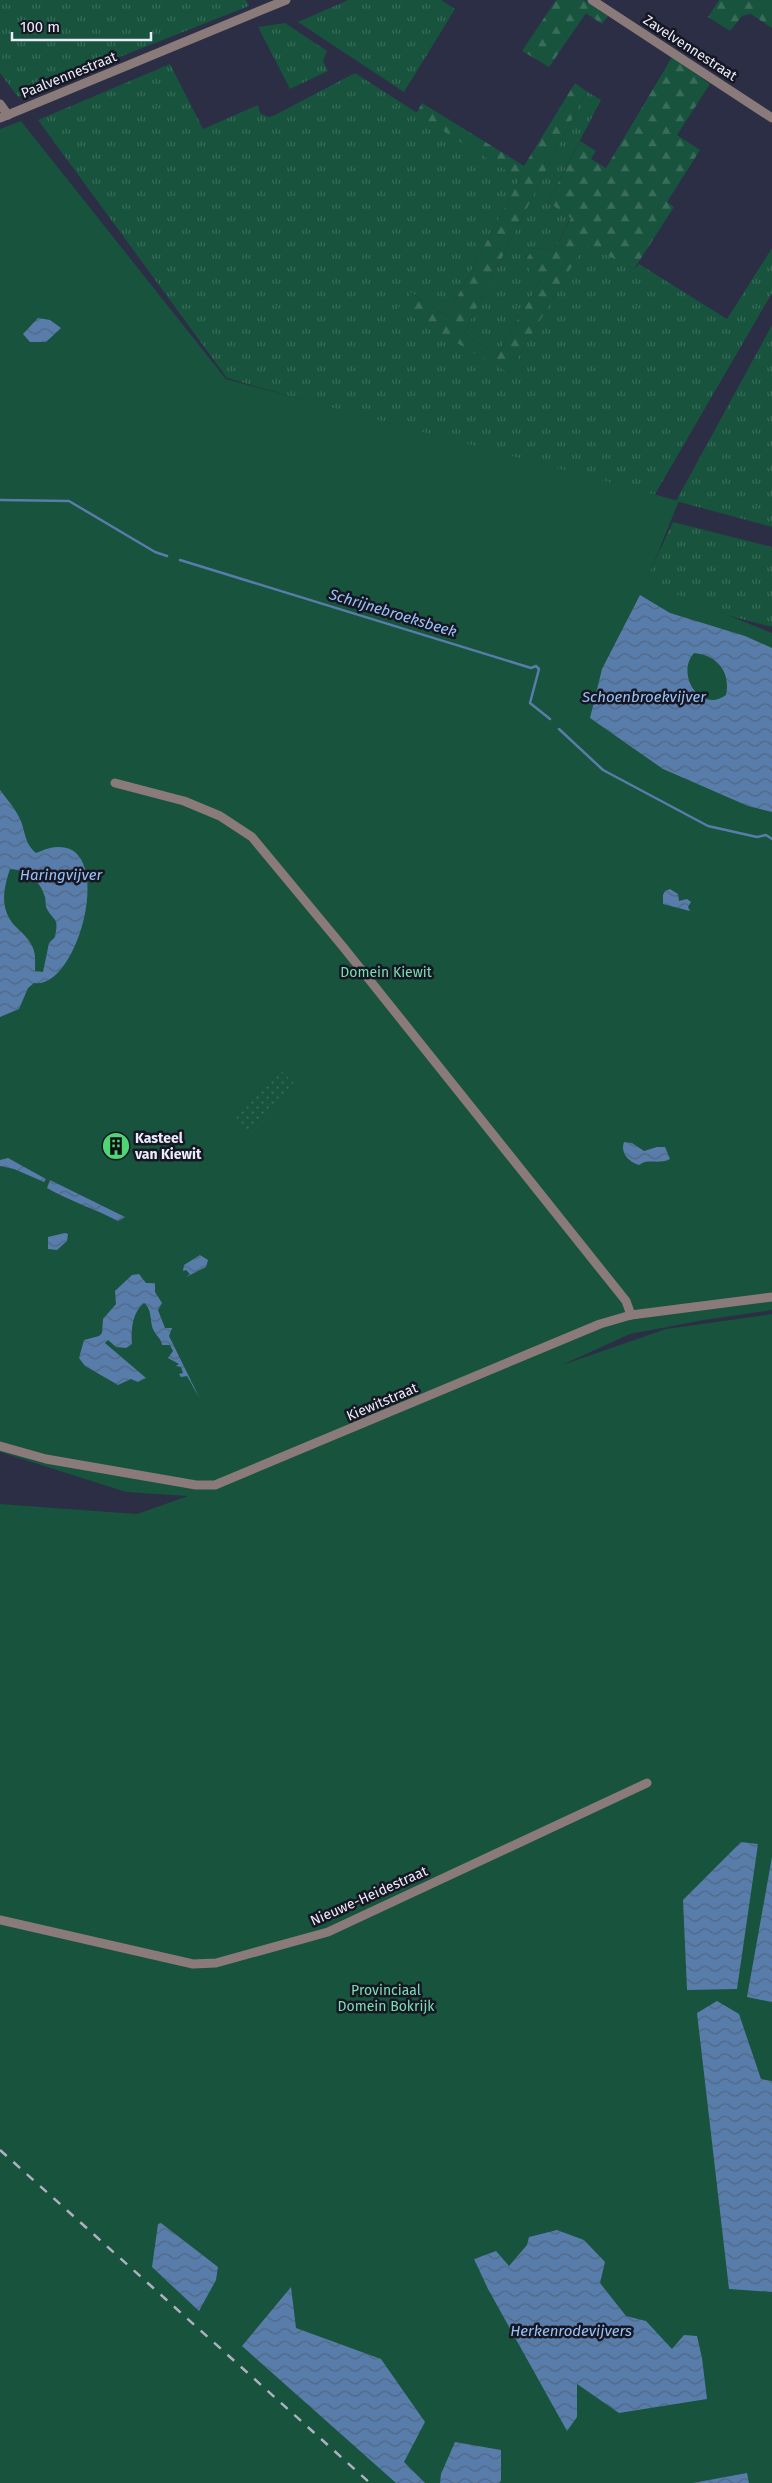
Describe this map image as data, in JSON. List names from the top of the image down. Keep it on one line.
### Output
{"streets":{"street":["Zavelvennestraat","Paalvennestraat","Kiewitstraat","Nieuwe-Heidestraat"]},"water":["Schrijnebroeksbeek","Schoenbroekvijver","Haringvijver","Herkenrodevijvers"],"parks":["Domein Kiewit","Provinciaal Domein Bokrijk"],"places":{"building":["Kasteel van Kiewit"]},"scale_bar":"100 m"}
